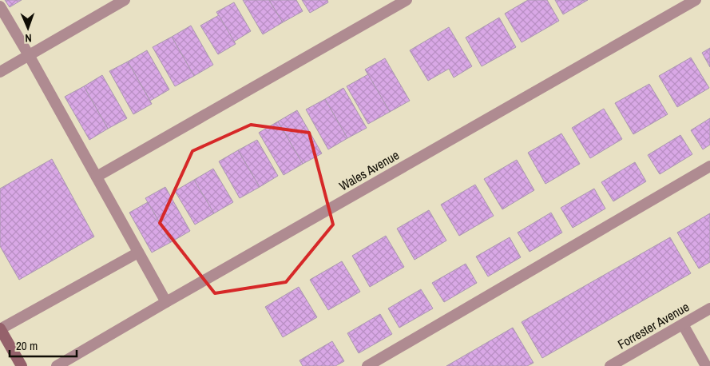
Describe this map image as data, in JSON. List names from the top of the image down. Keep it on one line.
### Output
{"streets":{"street":["Wales Avenue","Forrester Avenue"]},"scale_bar":"20 m","north":"bottom"}
